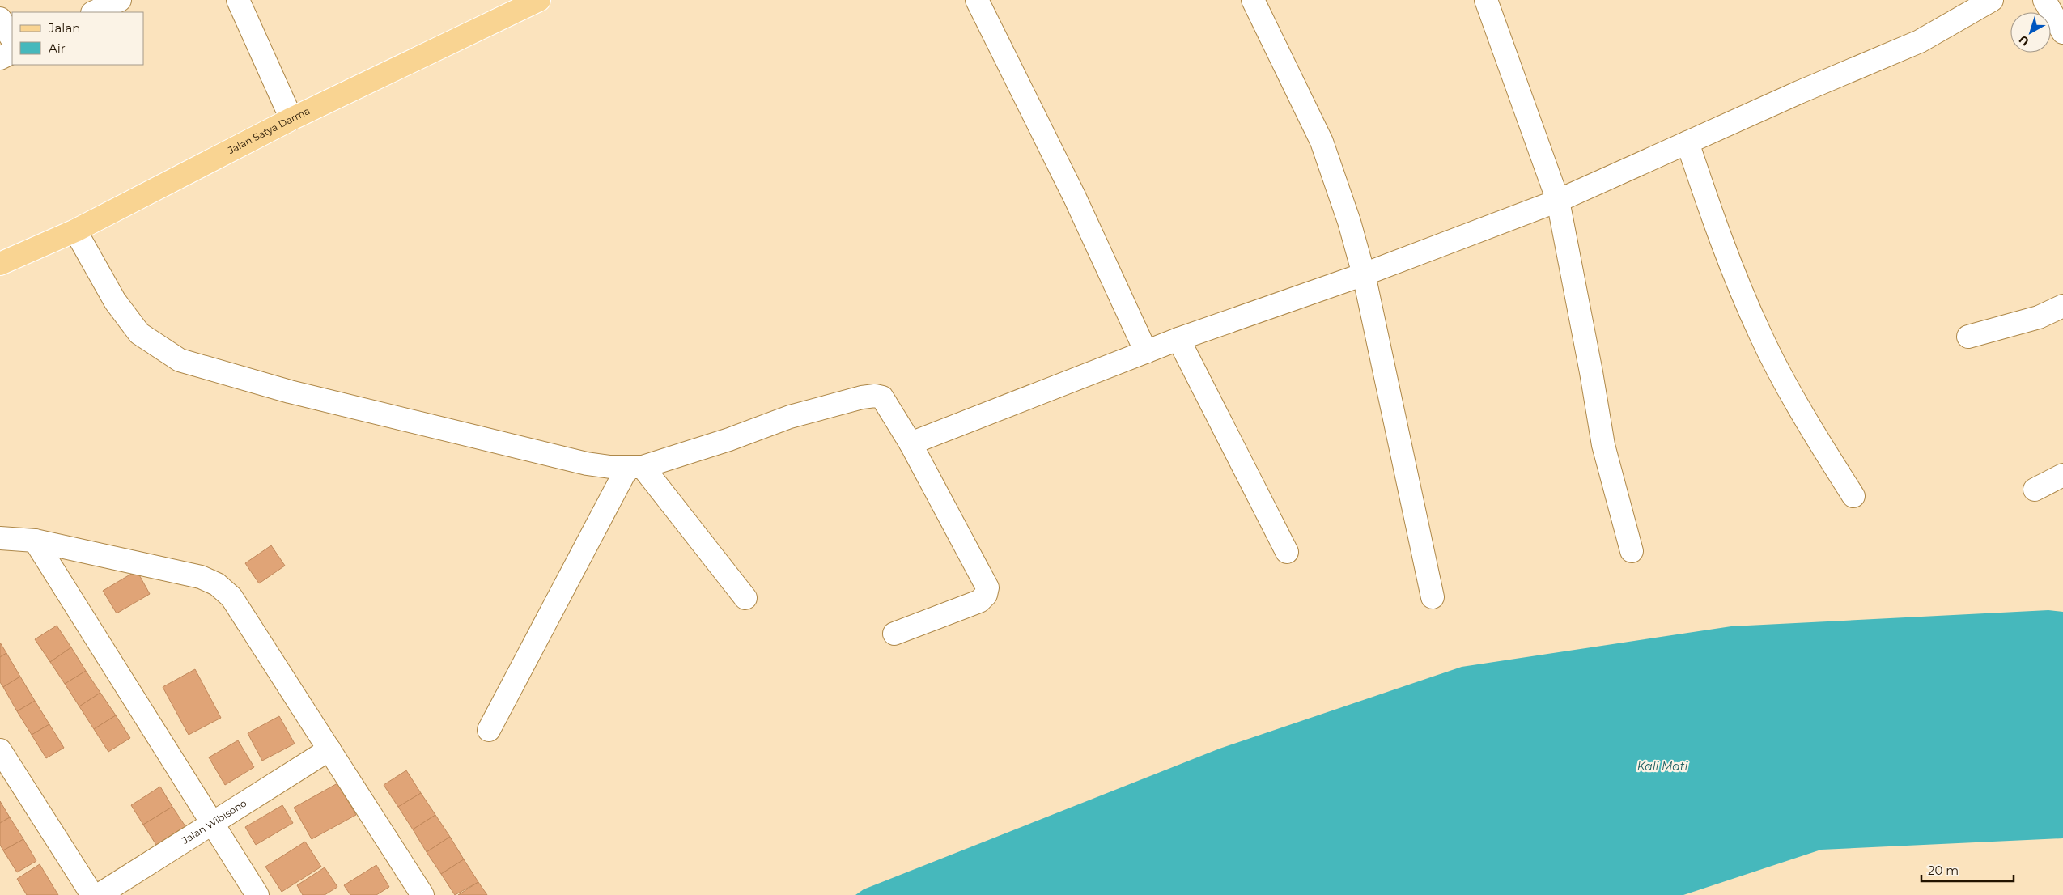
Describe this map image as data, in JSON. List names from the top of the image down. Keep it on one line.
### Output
{"streets":{"main road":["Jalan Satya Darma"],"street":["Jalan Wibisono"]},"water":["Kali Mati"],"legend":["Jalan","Air"],"scale_bar":"20 m","north":"bottom left"}
